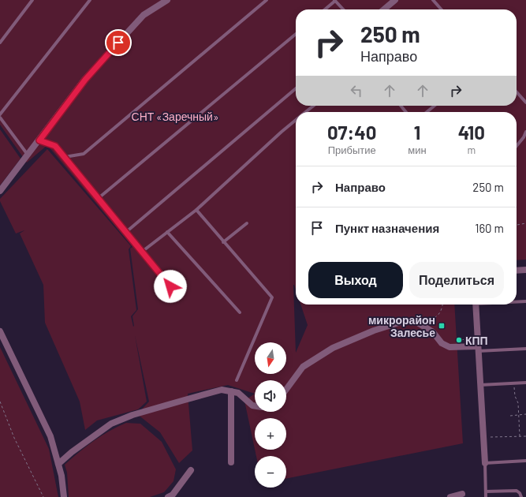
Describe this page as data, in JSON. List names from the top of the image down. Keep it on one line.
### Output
{"parks":["СНТ «Заречный»"],"places":{"transit":["микрорайон Залесье"],"other":["КПП"]},"north":"bottom","page":{"turn":["250 m","Направо"],"eta":["07:40","Прибытие","1","мин","410","m"],"list":[{"name":"Направо","value":"250 m"},{"name":"Пункт назначения","value":"160 m"}],"buttons":["Выход","Поделиться"],"map_buttons":["+","−"]}}
